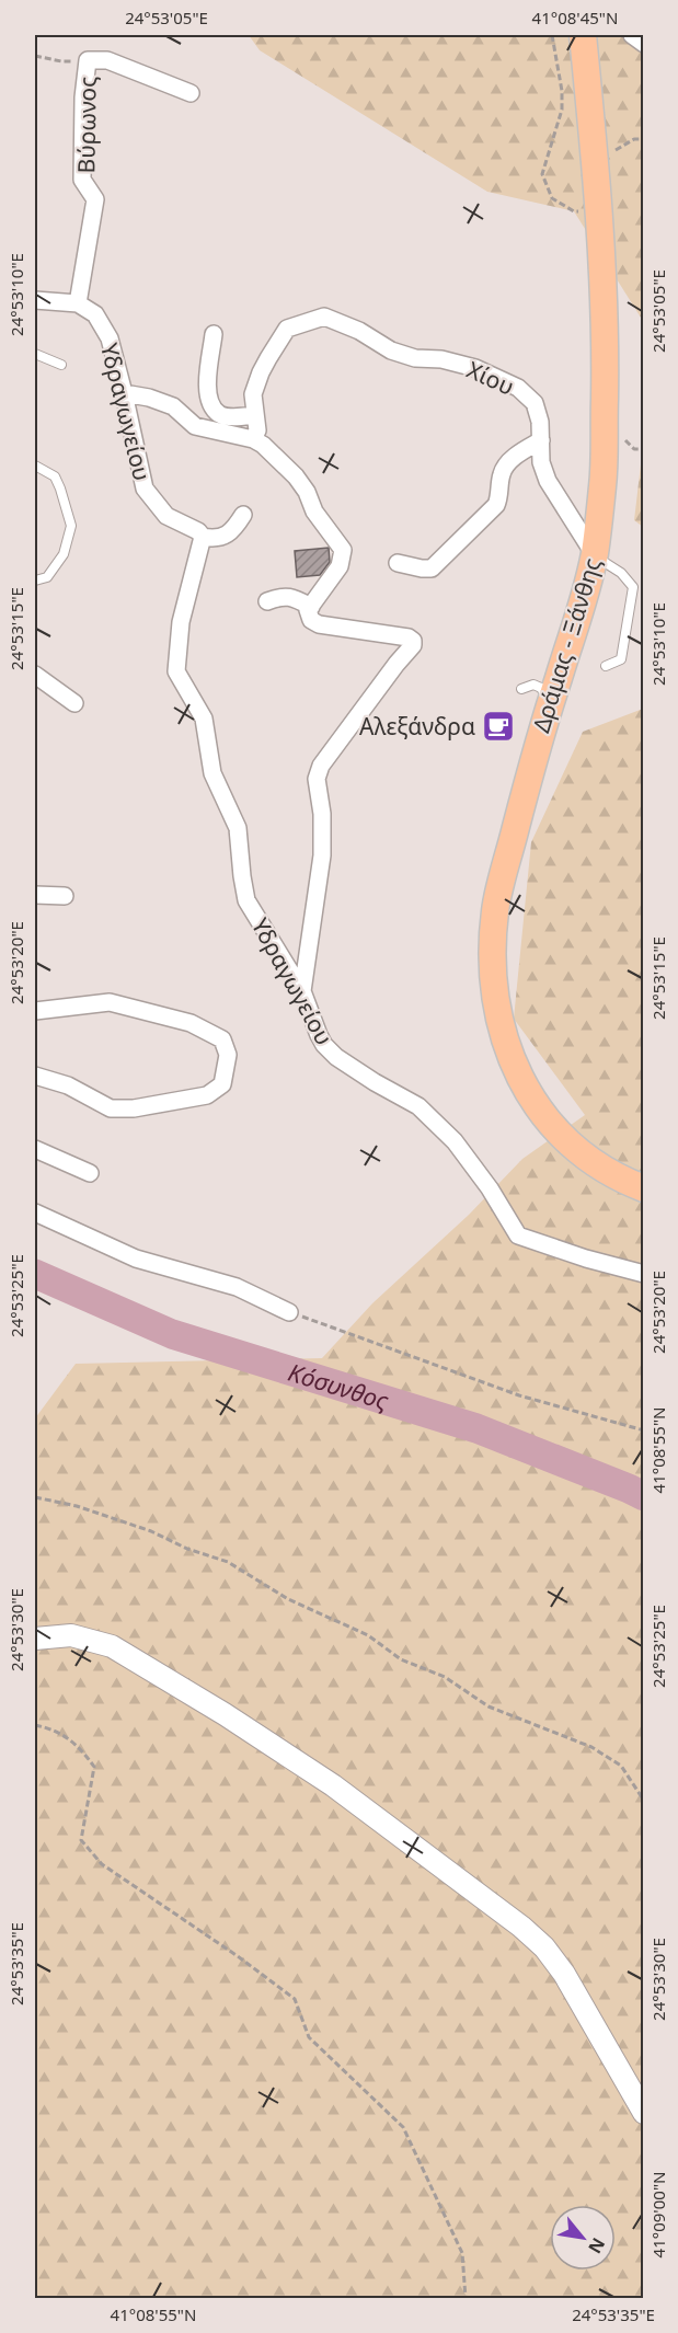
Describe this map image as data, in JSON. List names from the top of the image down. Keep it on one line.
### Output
{"streets":{"main road":["Δράμας - Ξάνθης"],"street":["Βύρωνος","Χίου","Υδραγωγείου"]},"crossings":[["Βύρωνος","Υδραγωγείου"],["Χίου","Δράμας - Ξάνθης"]],"water":["Κόσυνθος"],"places":{"cafe":["Αλεξάνδρα"]},"north":"bottom right","coordinates":["24°53'05\"E","41°08'45\"N","24°53'10\"E","24°53'15\"E","24°53'20\"E","24°53'25\"E","41°08'55\"N","24°53'30\"E","24°53'35\"E","41°09'00\"N"]}
